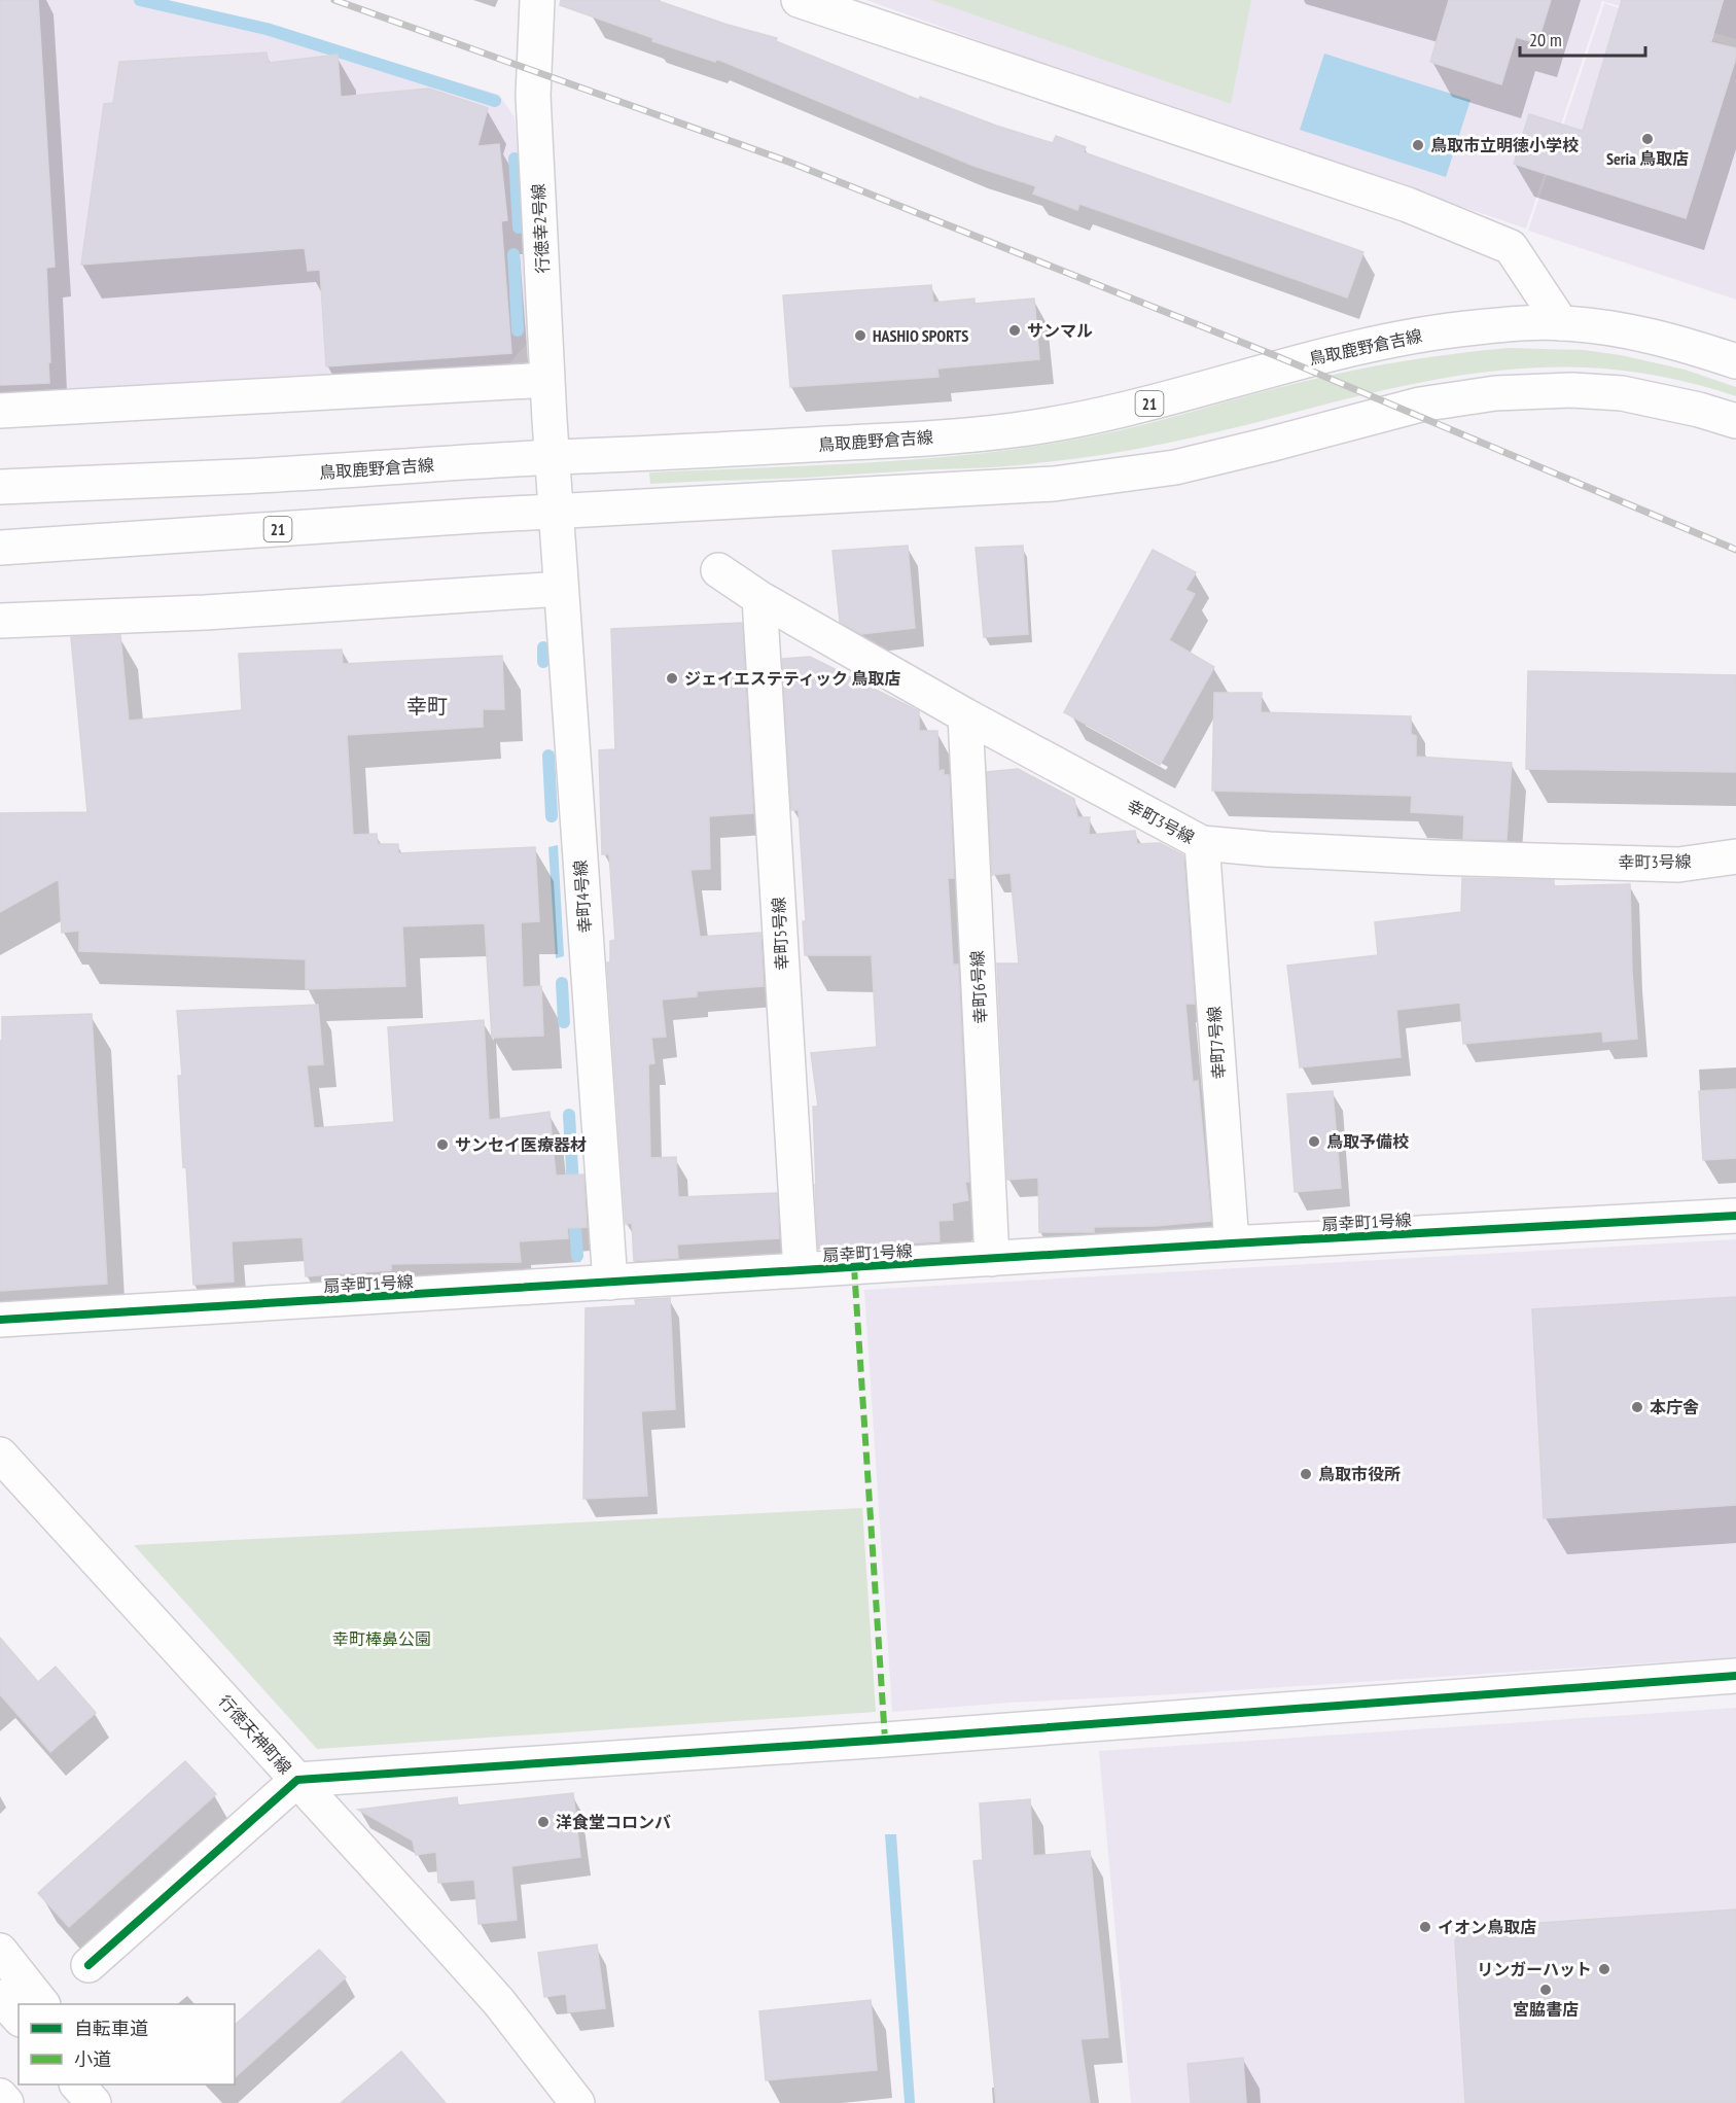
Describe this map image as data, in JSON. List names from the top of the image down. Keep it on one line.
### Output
{"streets":{"street":["行徳幸2号線","鳥取鹿野倉吉線","21","幸町3号線","幸町4号線","幸町5号線","幸町6号線","幸町7号線","扇幸町1号線","行徳天神町線"]},"crossings":[["行徳幸2号線","鳥取鹿野倉吉線"],["行徳幸2号線","21"],["行徳幸2号線","幸町4号線"],["21","幸町4号線"],["幸町3号線","幸町5号線"],["幸町3号線","幸町6号線"],["幸町3号線","幸町7号線"],["幸町4号線","扇幸町1号線"],["幸町5号線","扇幸町1号線"],["幸町6号線","扇幸町1号線"],["幸町7号線","扇幸町1号線"]],"districts":["幸町"],"parks":["幸町棒鼻公園"],"places":["Seria 鳥取店","鳥取市立明徳小学校","サンマル","HASHIO SPORTS","ジェイエステティック 鳥取店","鳥取予備校","サンセイ医療器材","本庁舎","鳥取市役所","洋食堂コロンバ","イオン鳥取店","リンガーハット","宮脇書店"],"legend":["自転車道","小道"],"scale_bar":"20 m"}
